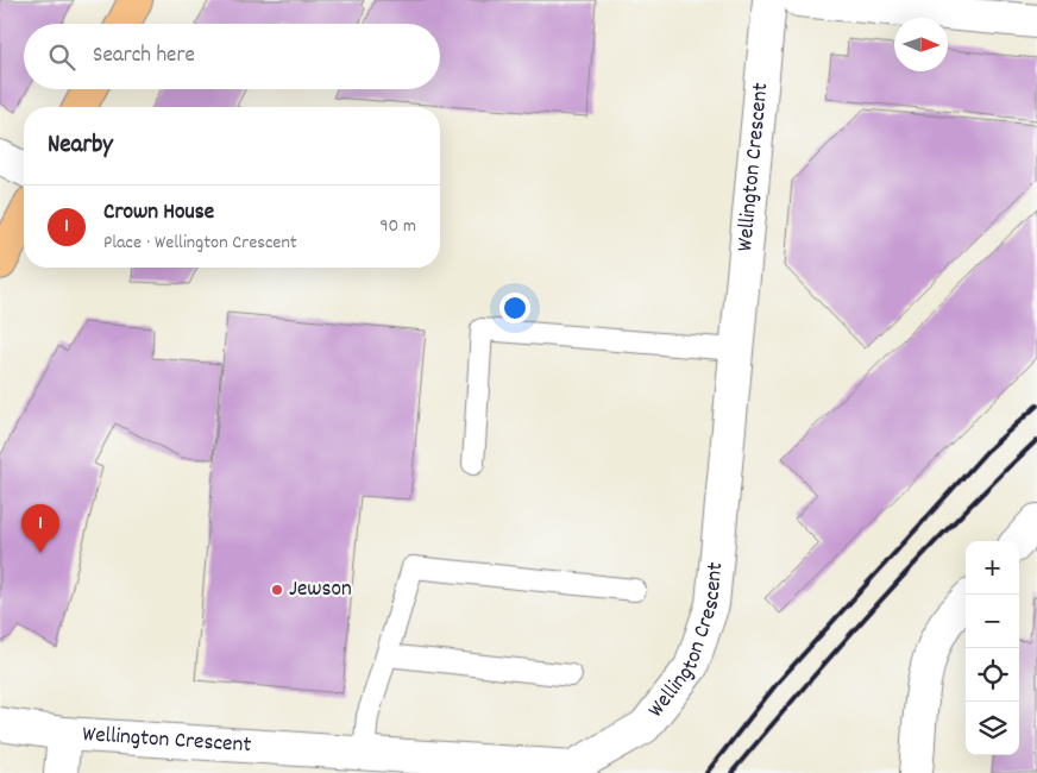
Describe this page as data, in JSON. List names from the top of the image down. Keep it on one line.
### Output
{"streets":{"street":["Wellington Crescent"]},"places":["Jewson"],"north":"right","page":{"search":"Search here","heading":"Nearby","list":[{"mark":"1","name":"Crown House","note":"Place · Wellington Crescent","value":"90 m"}],"pins":"1","map_buttons":["+","−"]}}
